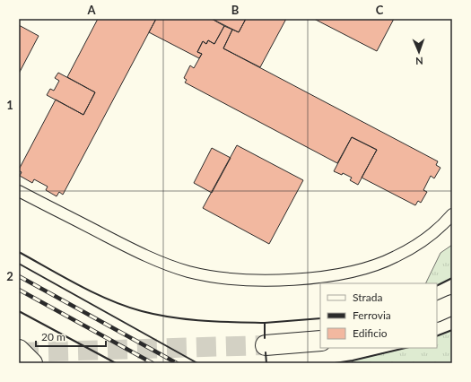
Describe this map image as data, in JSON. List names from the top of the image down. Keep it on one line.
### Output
{"legend":["Strada","Ferrovia","Edificio"],"scale_bar":"20 m","north":"bottom","grid":{"columns":["A","B","C"],"rows":["1","2"]}}
